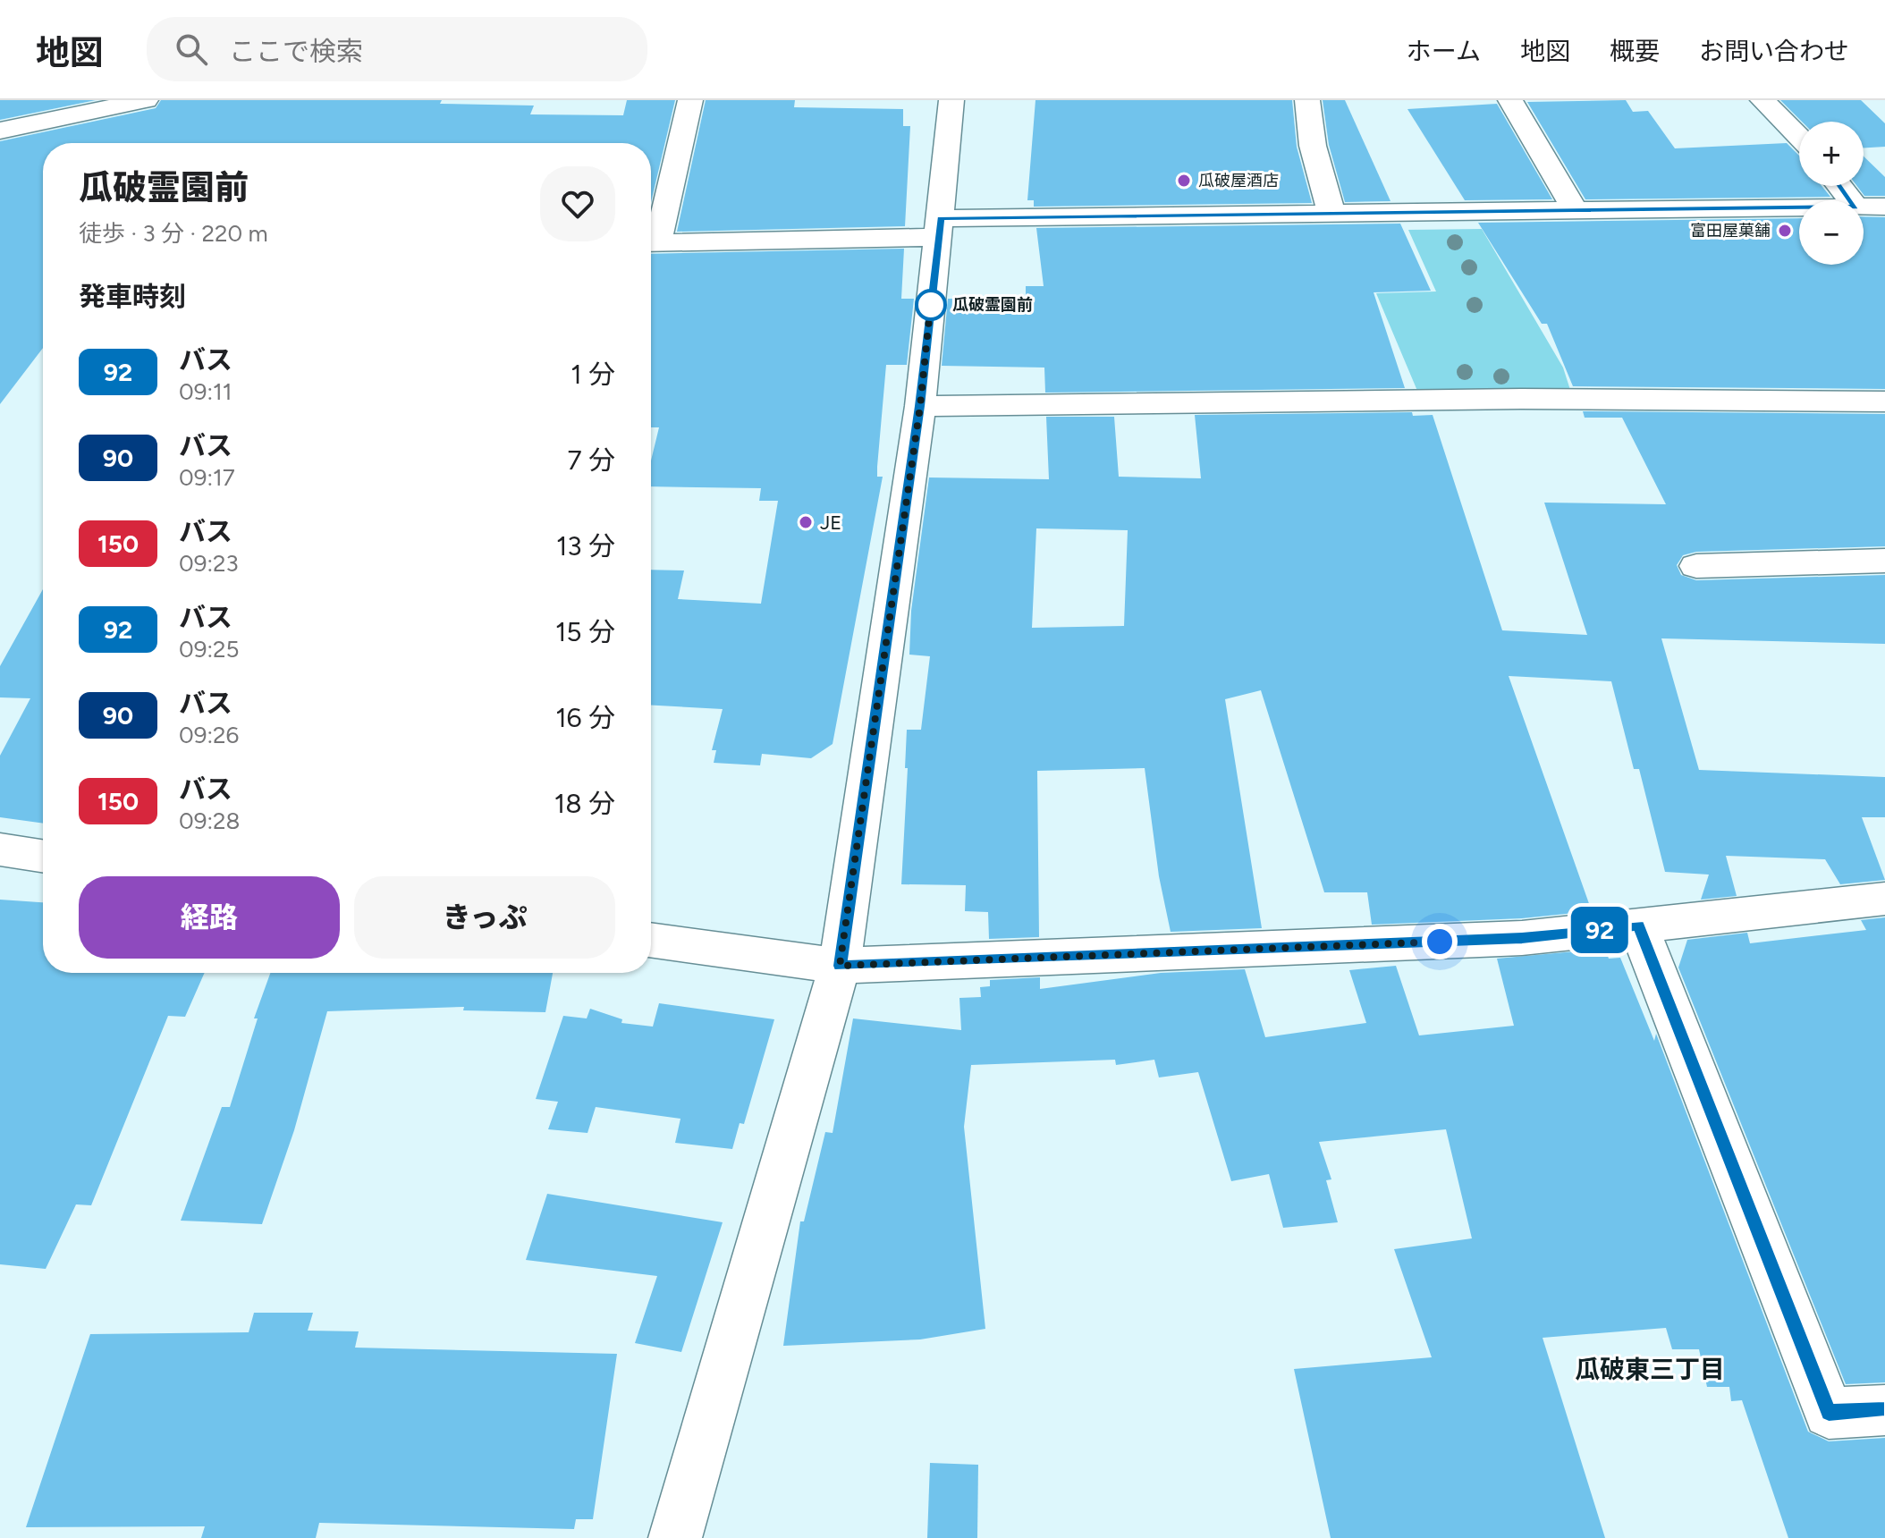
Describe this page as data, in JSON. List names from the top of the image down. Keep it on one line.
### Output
{"districts":["瓜破東三丁目"],"places":["瓜破屋酒店","富田屋菓舗","瓜破霊園前","JE"],"lines":["bus line 92"],"page":{"header":"地図","search":"ここで検索","nav":["ホーム","地図","概要","お問い合わせ"],"on_map":"92","map_buttons":["+","−"],"heading":[["瓜破霊園前","徒歩 · 3 分 · 220 m"],"発車時刻"],"list":[{"mark":"92","name":"バス","note":"09:11","value":"1 分"},{"mark":"90","name":"バス","note":"09:17","value":"7 分"},{"mark":"150","name":"バス","note":"09:23","value":"13 分"},{"mark":"92","name":"バス","note":"09:25","value":"15 分"},{"mark":"90","name":"バス","note":"09:26","value":"16 分"},{"mark":"150","name":"バス","note":"09:28","value":"18 分"}],"buttons":["経路","きっぷ"]}}
